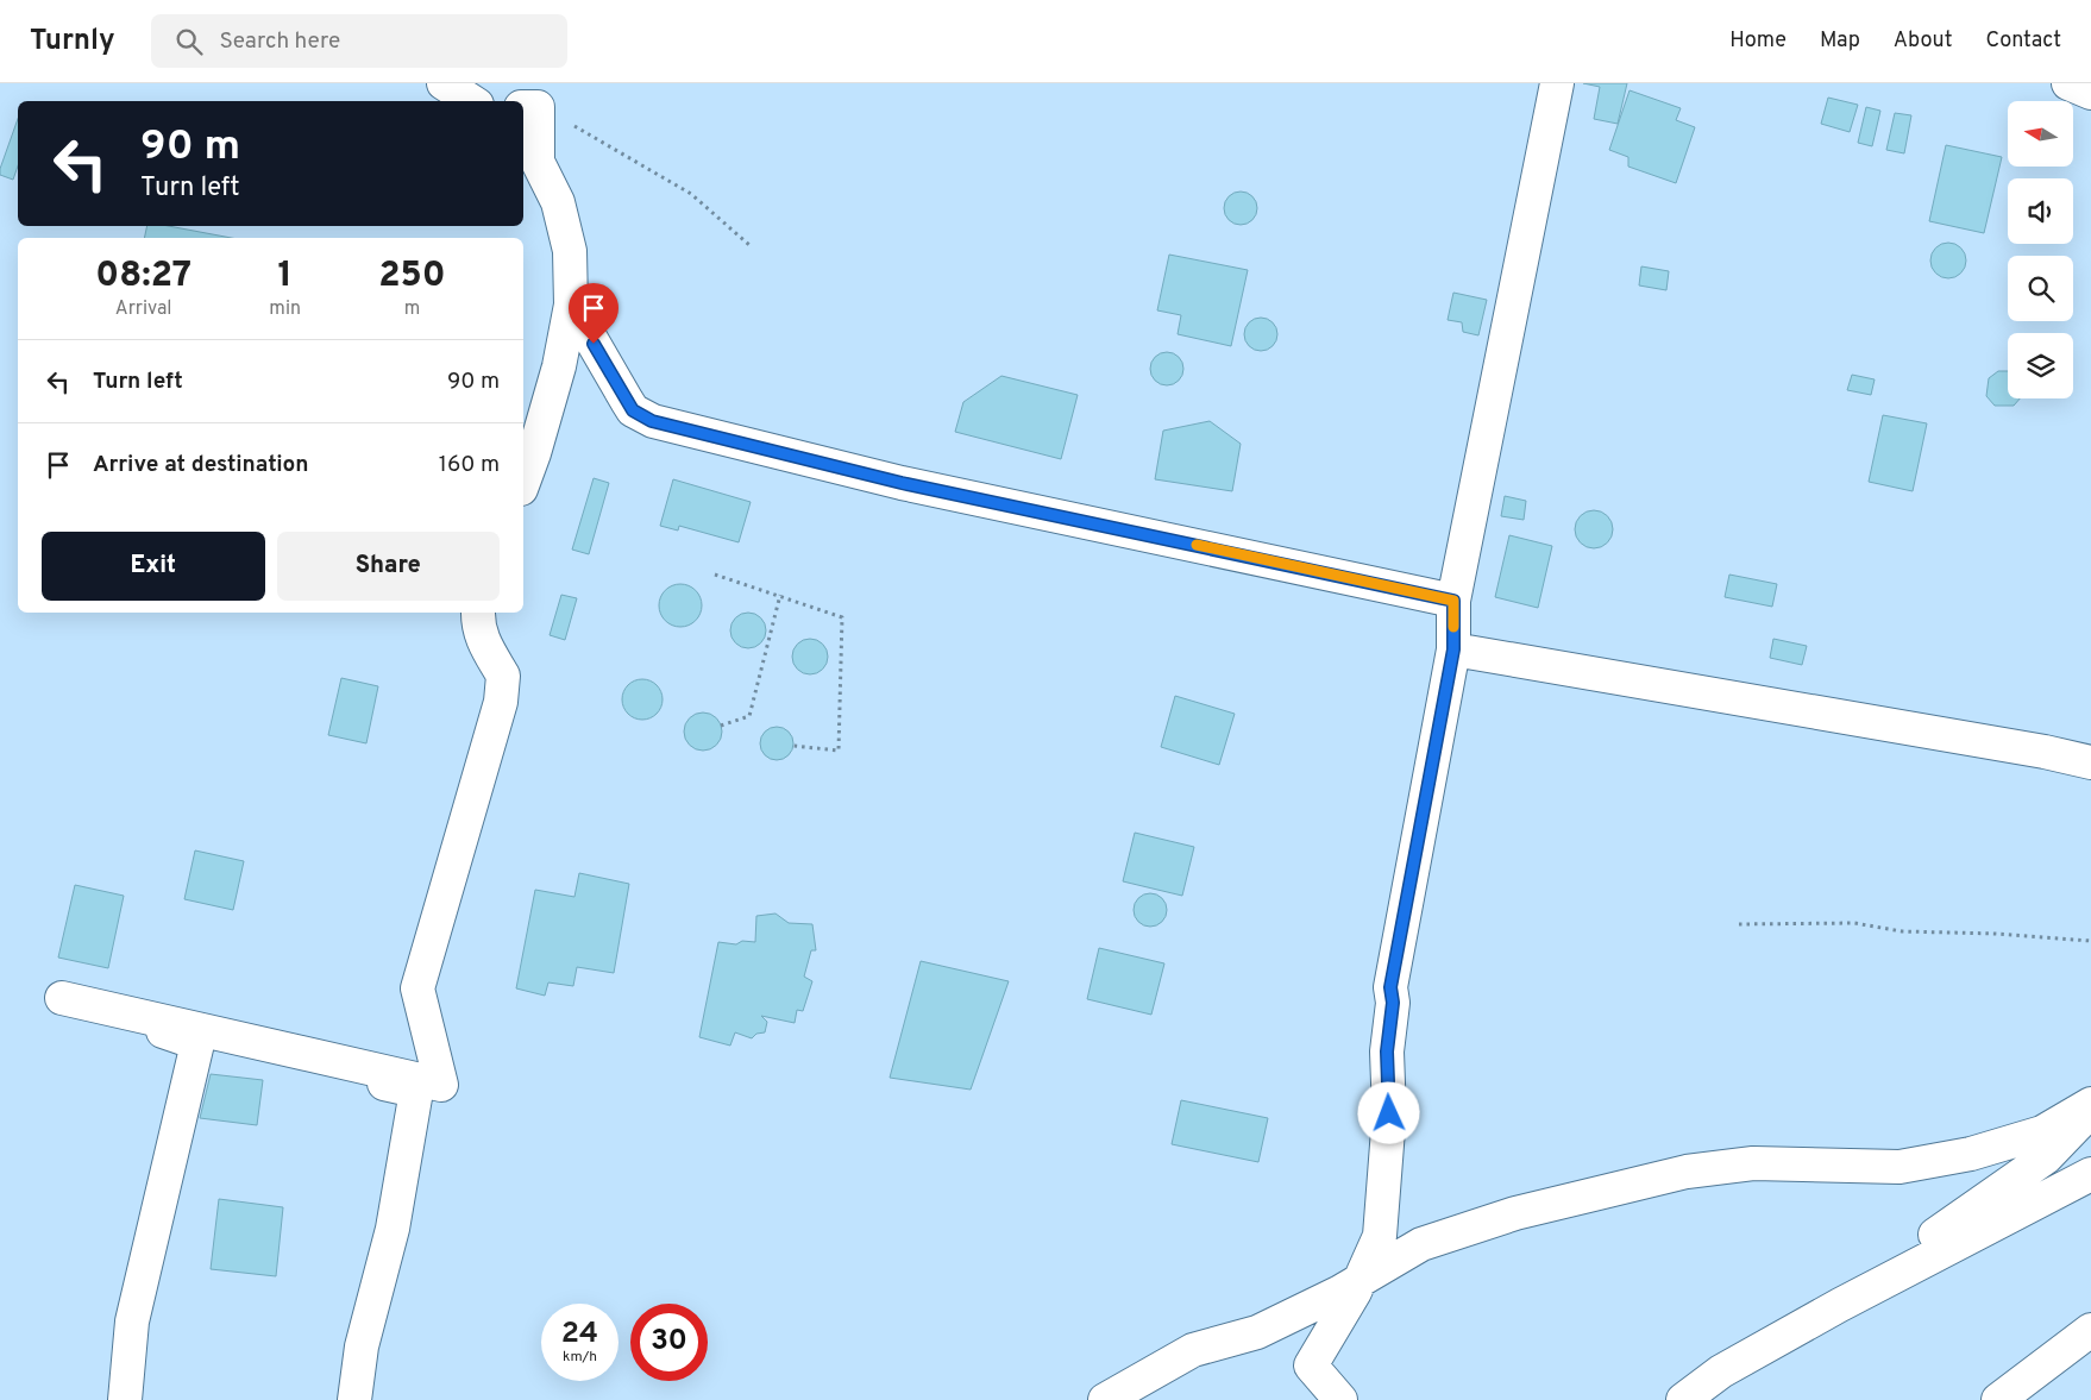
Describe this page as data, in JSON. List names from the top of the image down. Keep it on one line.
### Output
{"north":"left","page":{"header":"Turnly","search":"Search here","nav":["Home","Map","About","Contact"],"turn":["90 m","Turn left"],"eta":["08:27","Arrival","1","min","250","m"],"list":[{"name":"Turn left","value":"90 m"},{"name":"Arrive at destination","value":"160 m"}],"buttons":["Exit","Share"],"speed":"24 km/h","limit":"30"}}
